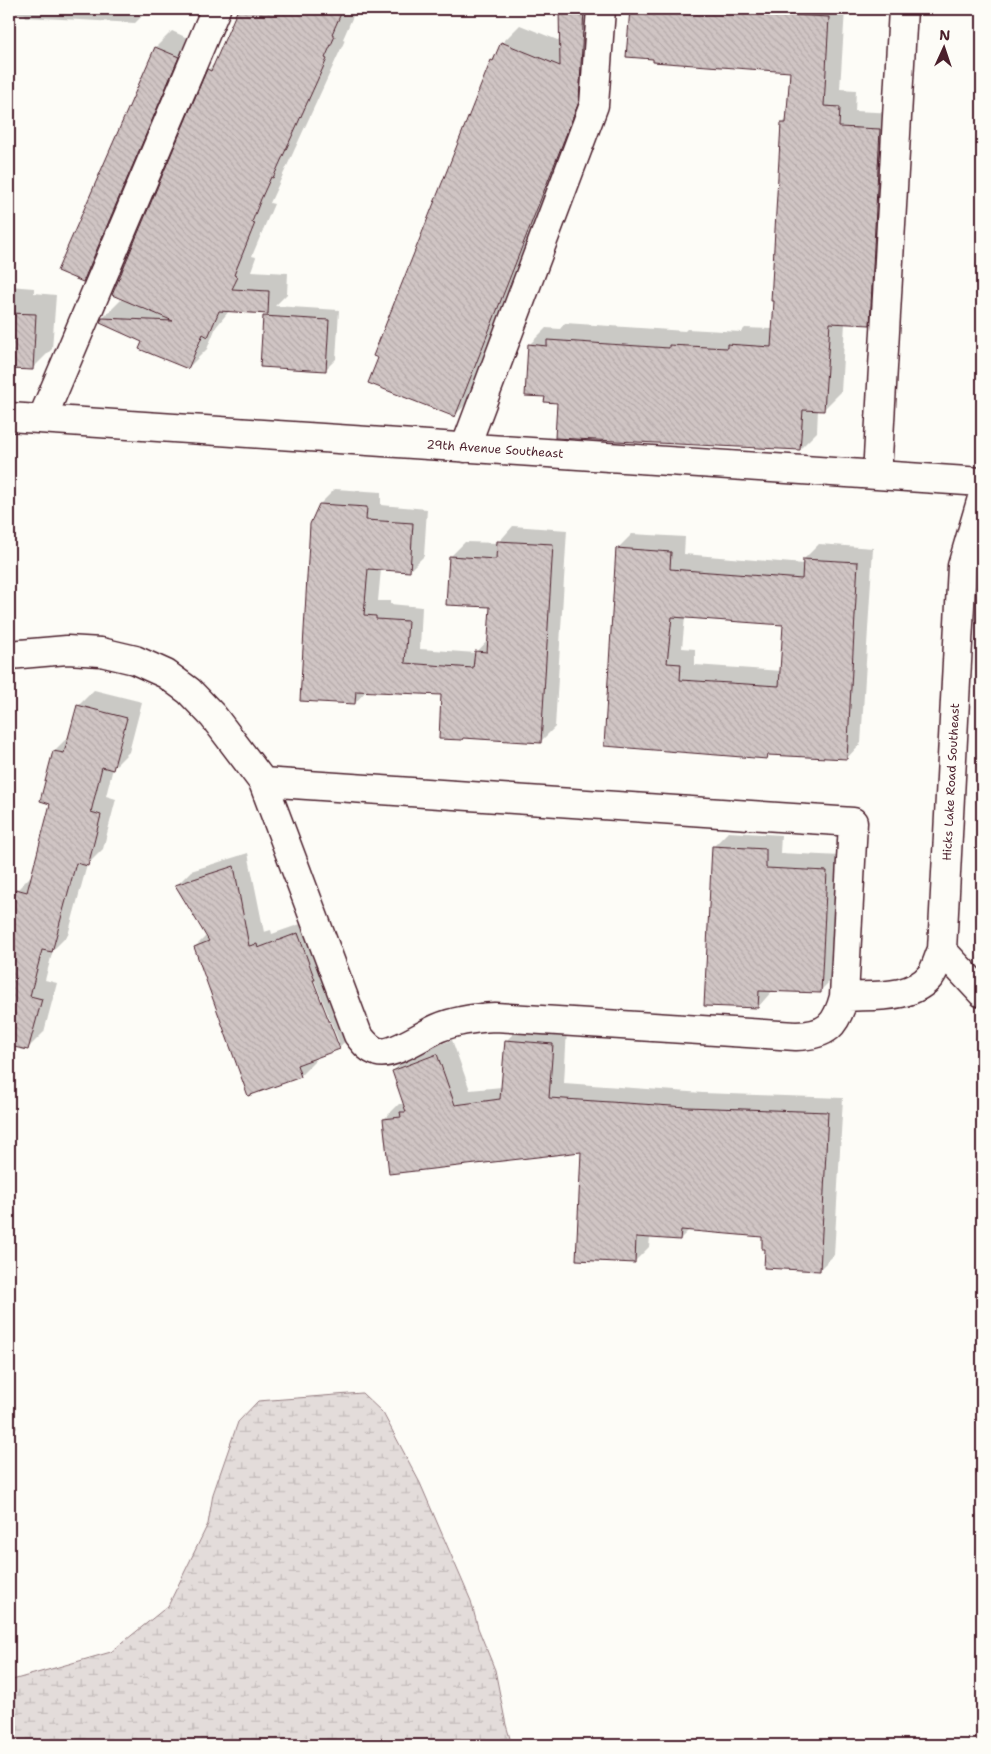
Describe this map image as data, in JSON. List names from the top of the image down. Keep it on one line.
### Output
{"streets":{"street":["29th Avenue Southeast","Hicks Lake Road Southeast"]},"north":"top"}
